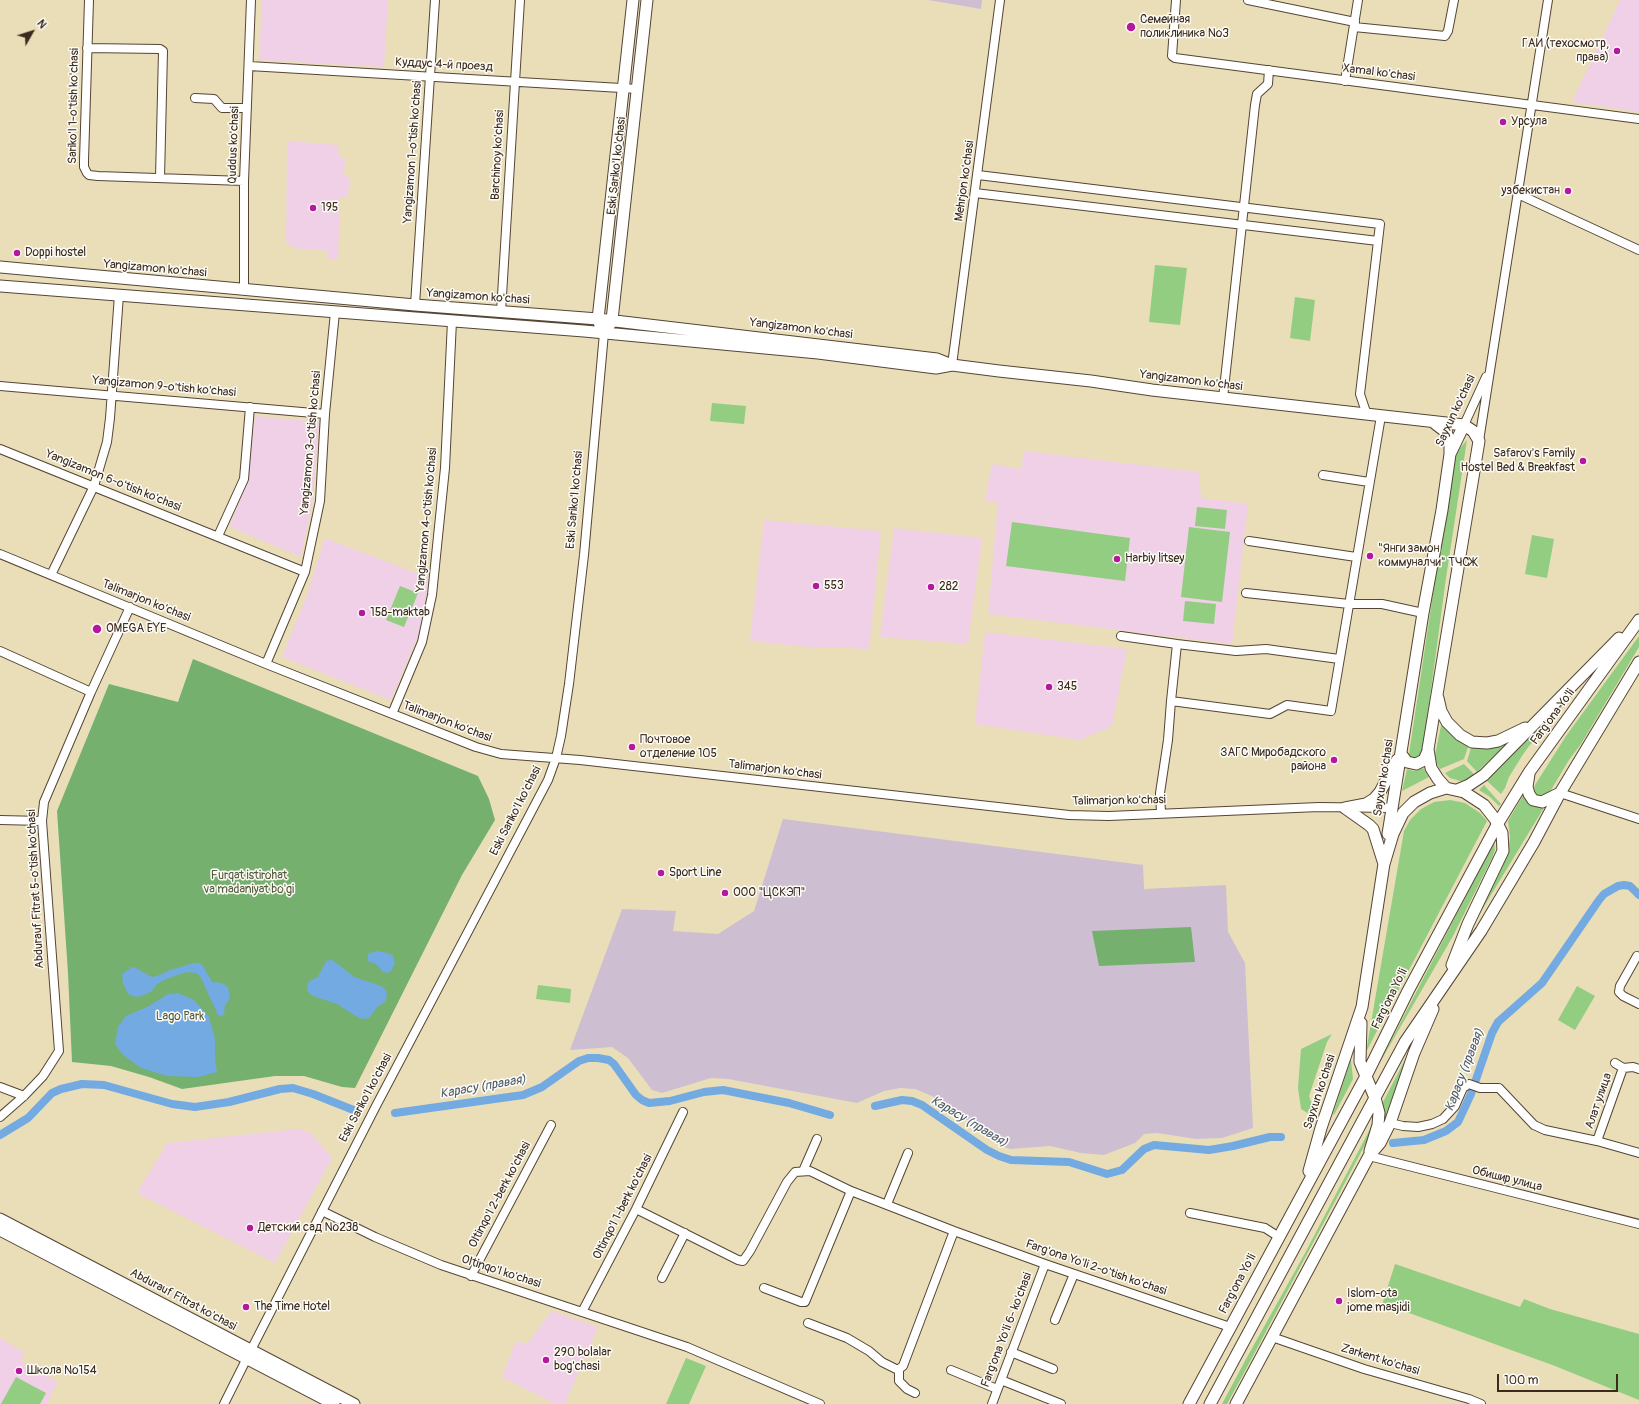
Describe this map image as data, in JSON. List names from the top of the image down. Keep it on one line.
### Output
{"streets":{"main road":["Eski Sariko'l ko'chasi","Yangizamon ko'chasi","Sayxun ko'chasi","Farg'ona Yo'li","Abdurauf Fitrat ko'chasi"],"street":["Куддус 4-й проезд","Xamal ko'chasi","Sariko'l 1-o'tish ko'chasi","Quddus ko'chasi","Yangizamon 1-o'tish ko'chasi","Barchinoy ko'chasi","Mehrjon ko'chasi","Yangizamon 9-o'tish ko'chasi","Yangizamon 3-o'tish ko'chasi","Yangizamon 6-o'tish ko'chasi","Yangizamon 4-o'tish ko'chasi","Talimarjon ko'chasi","Abdurauf Fitrat 5-o'tish ko'chasi","Алат улица","Обишир улица","Oltinqo'l 2-berk ko'chasi","Oltinqo'l 1-berk ko'chasi","Farg'ona Yo'li 2-o'tish ko'chasi","Oltinqo'l ko'chasi","Farg'ona Yo'li 6- ko'chasi","Zarkent ko'chasi"]},"crossings":[["Куддус 4-й проезд","Quddus ko'chasi"],["Куддус 4-й проезд","Yangizamon 1-o'tish ko'chasi"],["Куддус 4-й проезд","Barchinoy ko'chasi"],["Куддус 4-й проезд","Eski Sariko'l ko'chasi"],["Xamal ko'chasi","Sayxun ko'chasi"],["Sariko'l 1-o'tish ko'chasi","Quddus ko'chasi"],["Quddus ko'chasi","Yangizamon ko'chasi"],["Yangizamon 1-o'tish ko'chasi","Yangizamon ko'chasi"],["Barchinoy ko'chasi","Yangizamon ko'chasi"],["Eski Sariko'l ko'chasi","Yangizamon ko'chasi"],["Eski Sariko'l ko'chasi","Talimarjon ko'chasi"],["Eski Sariko'l ko'chasi","Oltinqo'l ko'chasi"],["Mehrjon ko'chasi","Yangizamon ko'chasi"],["Yangizamon ko'chasi","Sayxun ko'chasi"],["Yangizamon ko'chasi","Yangizamon 3-o'tish ko'chasi"],["Yangizamon ko'chasi","Yangizamon 4-o'tish ko'chasi"],["Yangizamon 9-o'tish ko'chasi","Yangizamon 3-o'tish ko'chasi"],["Sayxun ko'chasi","Talimarjon ko'chasi"],["Sayxun ko'chasi","Farg'ona Yo'li"],["Yangizamon 3-o'tish ko'chasi","Yangizamon 6-o'tish ko'chasi"],["Yangizamon 3-o'tish ko'chasi","Talimarjon ko'chasi"],["Yangizamon 4-o'tish ko'chasi","Talimarjon ko'chasi"],["Talimarjon ko'chasi","Abdurauf Fitrat 5-o'tish ko'chasi"],["Farg'ona Yo'li","Farg'ona Yo'li 2-o'tish ko'chasi"],["Oltinqo'l 2-berk ko'chasi","Oltinqo'l ko'chasi"],["Oltinqo'l 1-berk ko'chasi","Oltinqo'l ko'chasi"],["Farg'ona Yo'li 2-o'tish ko'chasi","Farg'ona Yo'li 6- ko'chasi"]],"water":["Карасу (правая)"],"parks":["Furqat istirohat va madaniyat bo'gi","Lago Park"],"places":["Семейная поликлиника №3","ГАИ (техосмотр, права)","Урсула","узбекистан","195","Doppi hostel","Safarov's Family Hostel Bed & Breakfast","\"Янги замон коммуналчи\" ТЧСЖ","Harbiy litsey","553","282","158-maktab","OMEGA EYE","345","Почтовое отделение 105","ЗАГС Миробадского района","Sport Line","ООО \"ЦСКЭП\"","Детский сад №238","Islom-ota jome masjidi","The Time Hotel","290 bolalar bog'chasi","Школа №154"],"scale_bar":"100 m","north":"top right"}
